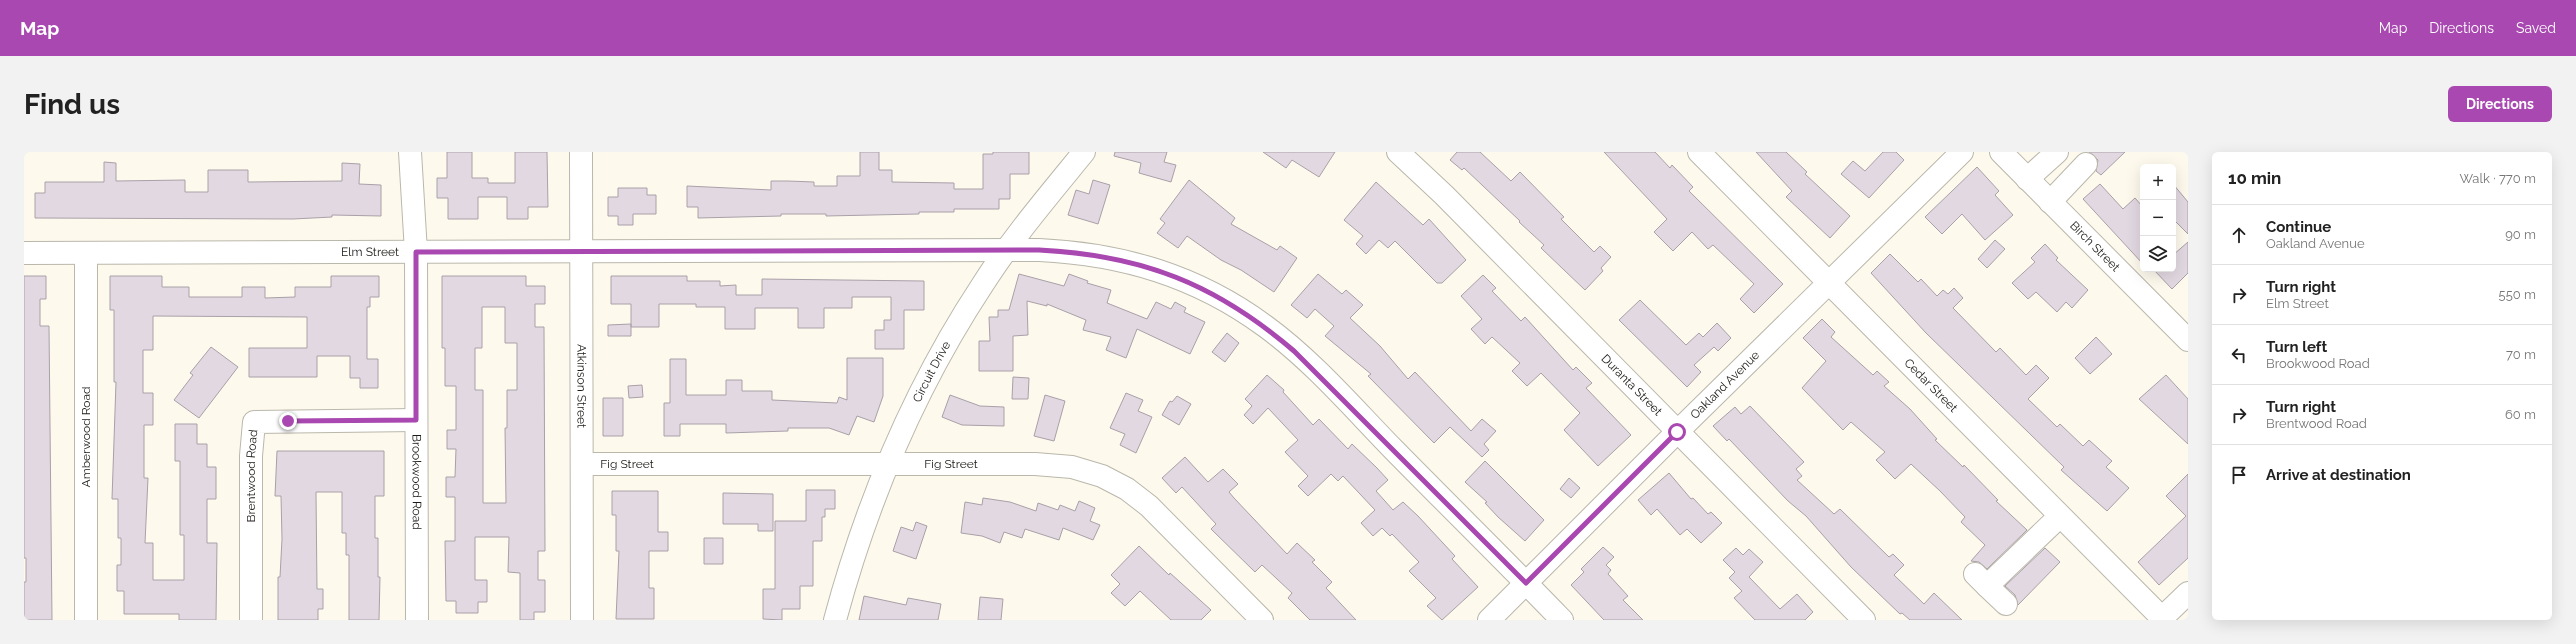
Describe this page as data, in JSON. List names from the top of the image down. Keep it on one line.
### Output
{"streets":{"street":["Birch Street","Elm Street","Circuit Drive","Duranta Street","Oakland Avenue","Cedar Street","Atkinson Street","Amberwood Road","Fig Street","Brentwood Road","Brookwood Road"]},"crossings":[["Elm Street","Circuit Drive"],["Elm Street","Oakland Avenue"],["Elm Street","Atkinson Street"],["Elm Street","Amberwood Road"],["Elm Street","Brookwood Road"],["Circuit Drive","Fig Street"],["Duranta Street","Oakland Avenue"],["Oakland Avenue","Cedar Street"],["Atkinson Street","Fig Street"],["Brentwood Road","Brookwood Road"]],"page":{"header":"Map","nav":["Map","Directions","Saved"],"buttons":"Directions","title":"Find us","heading":["10 min","Walk · 770 m"],"map_buttons":["+","−"],"list":[["Continue","Oakland Avenue","90 m"],["Turn right","Elm Street","550 m"],["Turn left","Brookwood Road","70 m"],["Turn right","Brentwood Road","60 m"],"Arrive at destination"]}}
